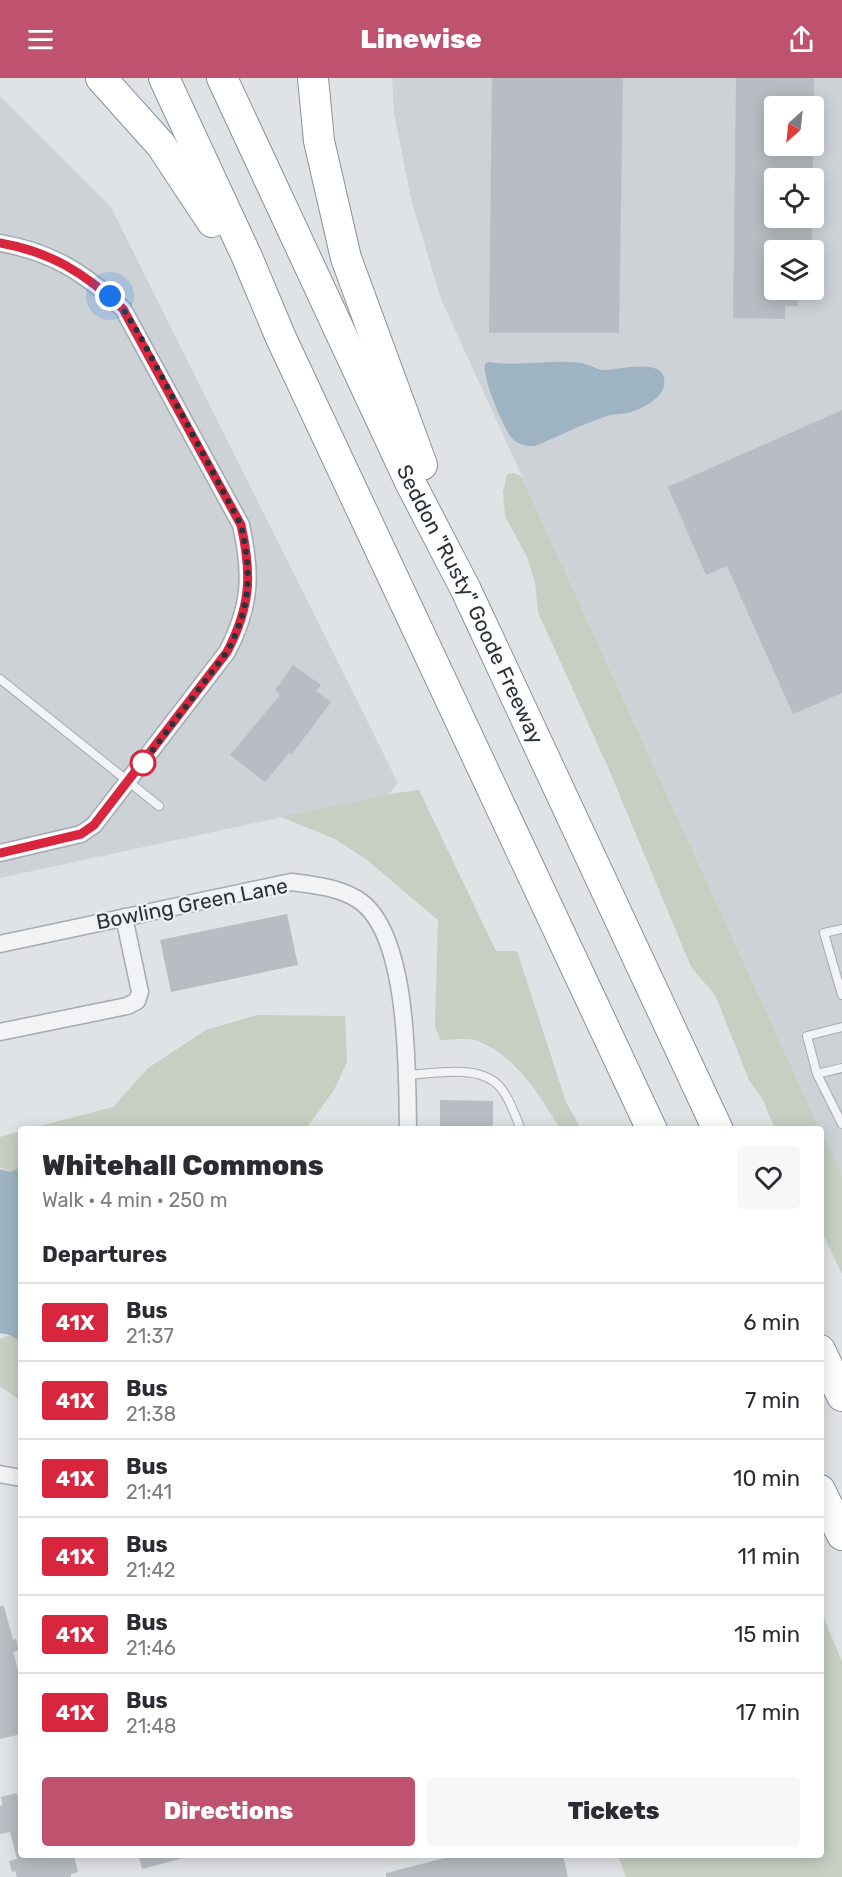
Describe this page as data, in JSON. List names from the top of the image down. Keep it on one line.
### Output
{"streets":{"highway":["Seddon \"Rusty\" Goode Freeway"],"street":["Bowling Green Lane"]},"lines":["bus line 41X"],"north":"bottom left","page":{"header":"Linewise","heading":[["Whitehall Commons","Walk · 4 min · 250 m"],"Departures"],"list":[{"mark":"41X","name":"Bus","note":"21:37","value":"6 min"},{"mark":"41X","name":"Bus","note":"21:38","value":"7 min"},{"mark":"41X","name":"Bus","note":"21:41","value":"10 min"},{"mark":"41X","name":"Bus","note":"21:42","value":"11 min"},{"mark":"41X","name":"Bus","note":"21:46","value":"15 min"},{"mark":"41X","name":"Bus","note":"21:48","value":"17 min"}],"buttons":["Directions","Tickets"]}}
